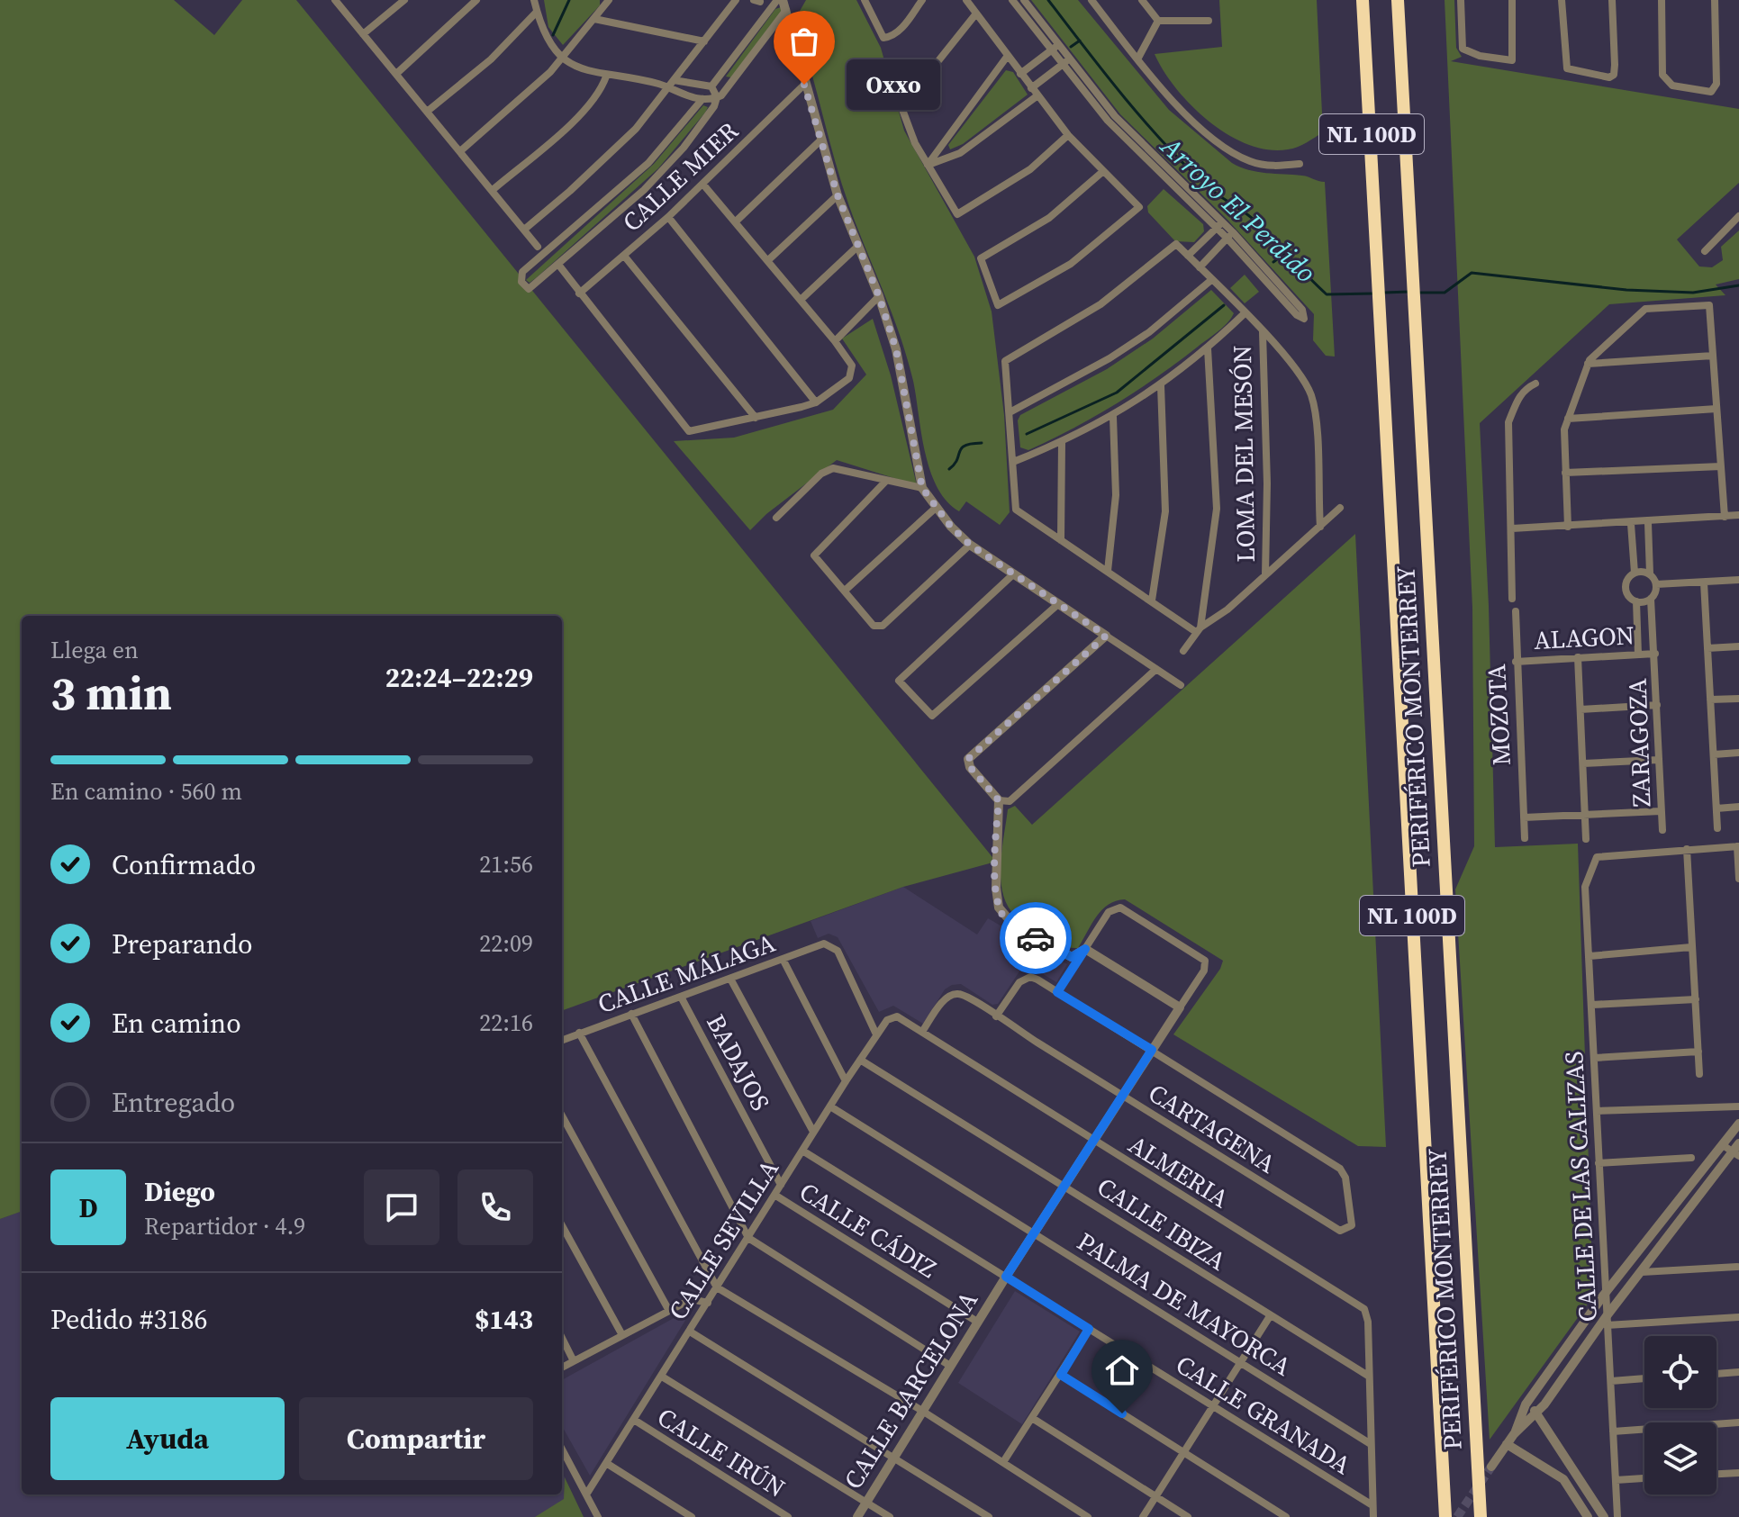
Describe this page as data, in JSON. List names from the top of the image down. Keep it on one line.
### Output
{"streets":{"highway":["NL 100D","PERIFÉRICO MONTERREY"],"street":["CALLE MIER","LOMA DEL MESÓN","ALAGON","MOZOTA","ZARAGOZA","CALLE MÁLAGA","BADAJOS","CARTAGENA","ALMERIA","CALLE DE LAS CALIZAS","CALLE IBIZA","CALLE CÁDIZ","CALLE SEVILLA","PALMA DE MAYORCA","CALLE BARCELONA","CALLE GRANADA","CALLE IRÚN"]},"crossings":[["ALAGON","MOZOTA"],["ALAGON","ZARAGOZA"],["CALLE MÁLAGA","BADAJOS"],["CALLE MÁLAGA","CALLE SEVILLA"],["BADAJOS","CALLE SEVILLA"],["CARTAGENA","ALMERIA"],["CARTAGENA","CALLE BARCELONA"],["ALMERIA","CALLE IBIZA"],["ALMERIA","CALLE SEVILLA"],["ALMERIA","CALLE BARCELONA"],["CALLE IBIZA","CALLE SEVILLA"],["CALLE IBIZA","CALLE BARCELONA"],["CALLE CÁDIZ","CALLE SEVILLA"],["CALLE CÁDIZ","CALLE BARCELONA"],["CALLE SEVILLA","PALMA DE MAYORCA"],["CALLE SEVILLA","CALLE GRANADA"],["CALLE SEVILLA","CALLE IRÚN"],["PALMA DE MAYORCA","CALLE BARCELONA"],["CALLE BARCELONA","CALLE GRANADA"]],"water":["Arroyo El Perdido"],"places":["Oxxo"],"page":{"bubble":"Oxxo","heading":["3 min","Llega en","22:24–22:29"],"panel":["Diego","Repartidor · 4.9","Pedido #3186","$143"],"bar":"En camino · 560 m","list":[["Confirmado","21:56"],["Preparando","22:09"],["En camino","22:16"],"Entregado"],"round":"D","buttons":["Ayuda","Compartir"]}}
